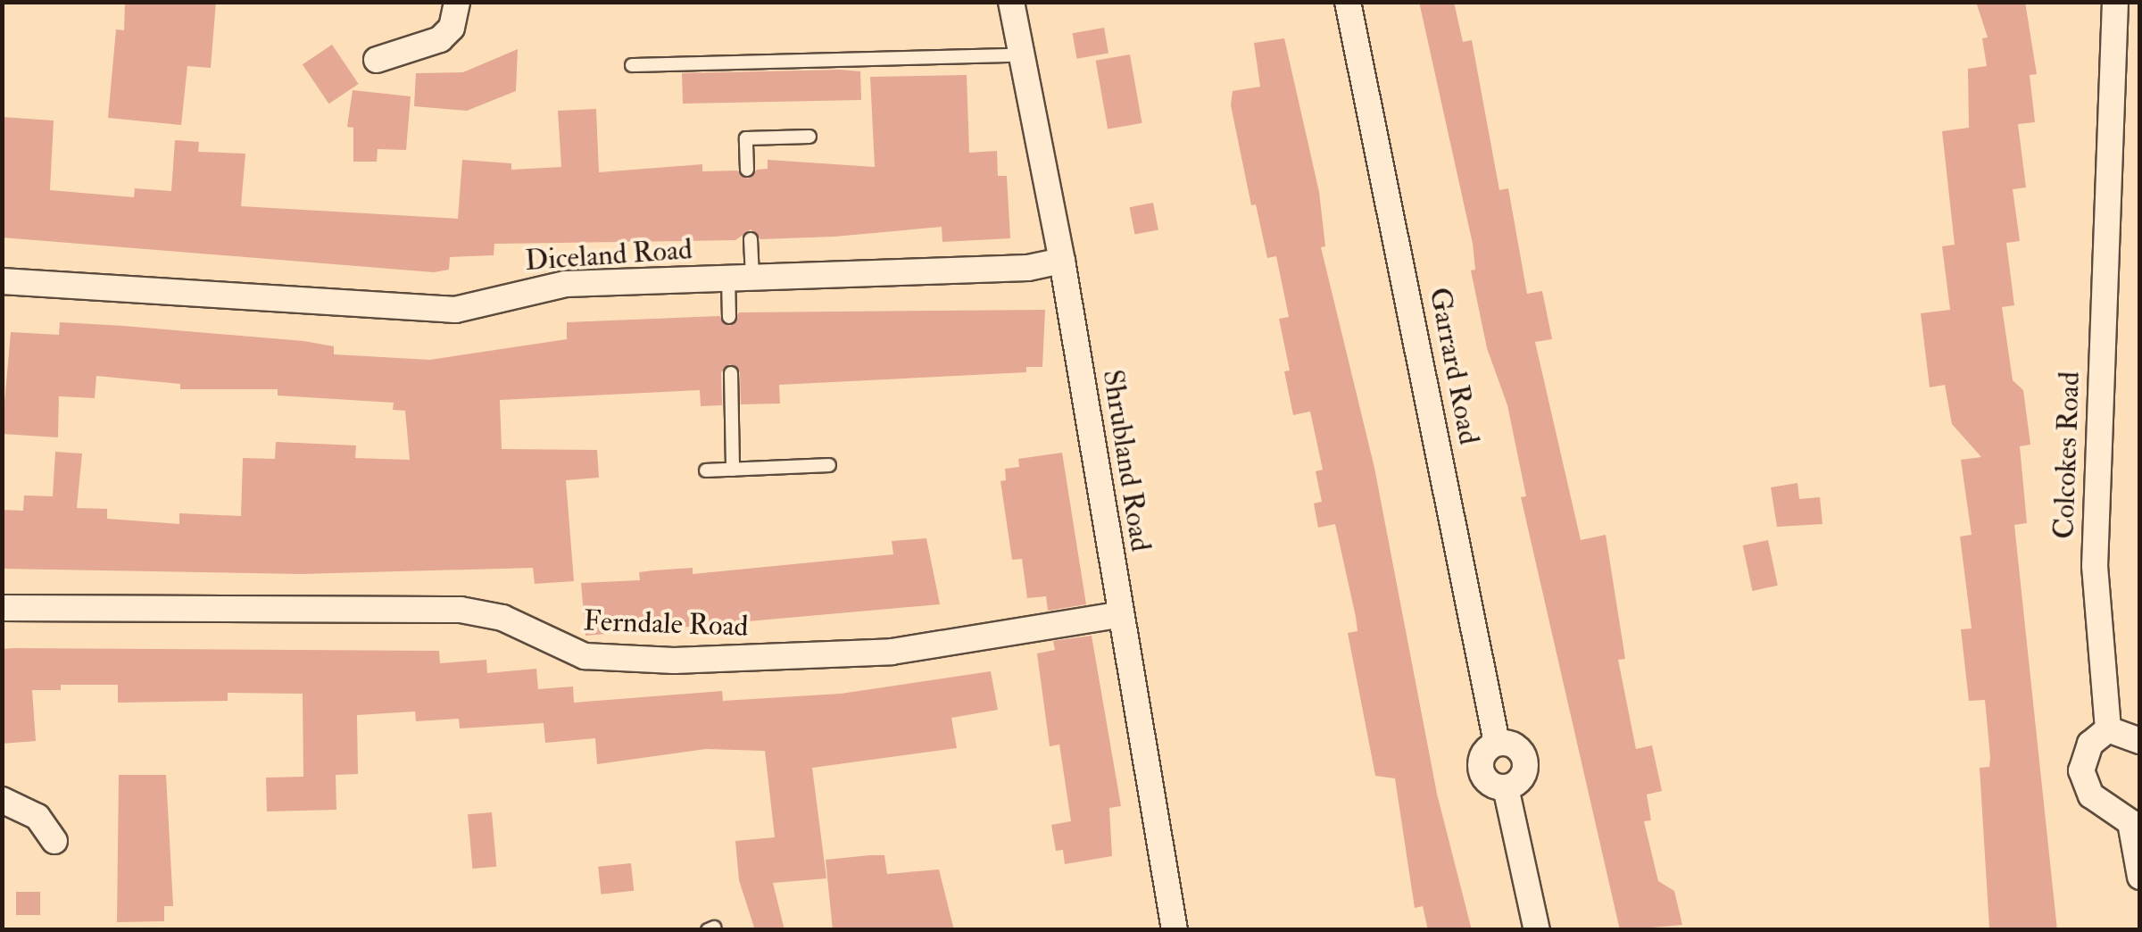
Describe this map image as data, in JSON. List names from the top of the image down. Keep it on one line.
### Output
{"streets":{"street":["Diceland Road","Garrard Road","Colcokes Road","Shrubland Road","Ferndale Road"]},"crossings":[["Diceland Road","Shrubland Road"],["Shrubland Road","Ferndale Road"]]}
